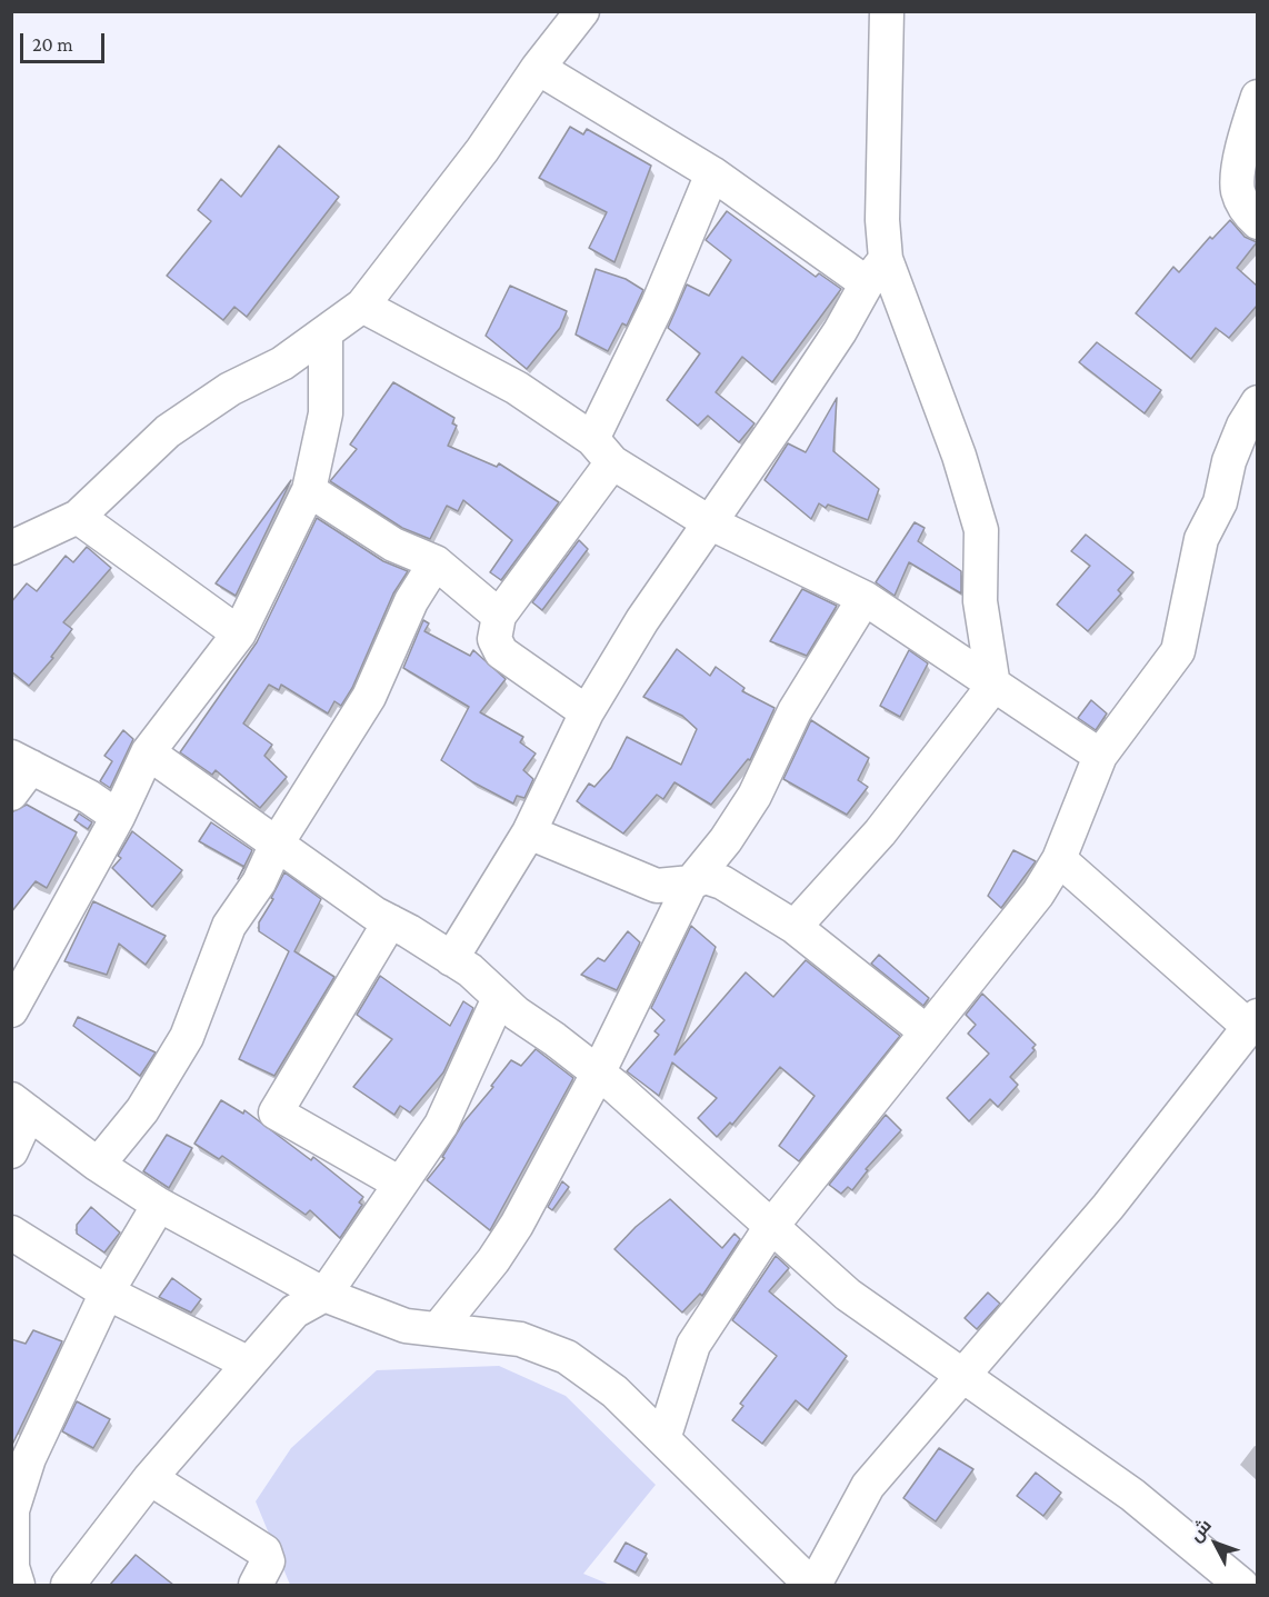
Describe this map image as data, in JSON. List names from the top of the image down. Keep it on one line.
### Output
{"scale_bar":"20 m","north":"top left"}
